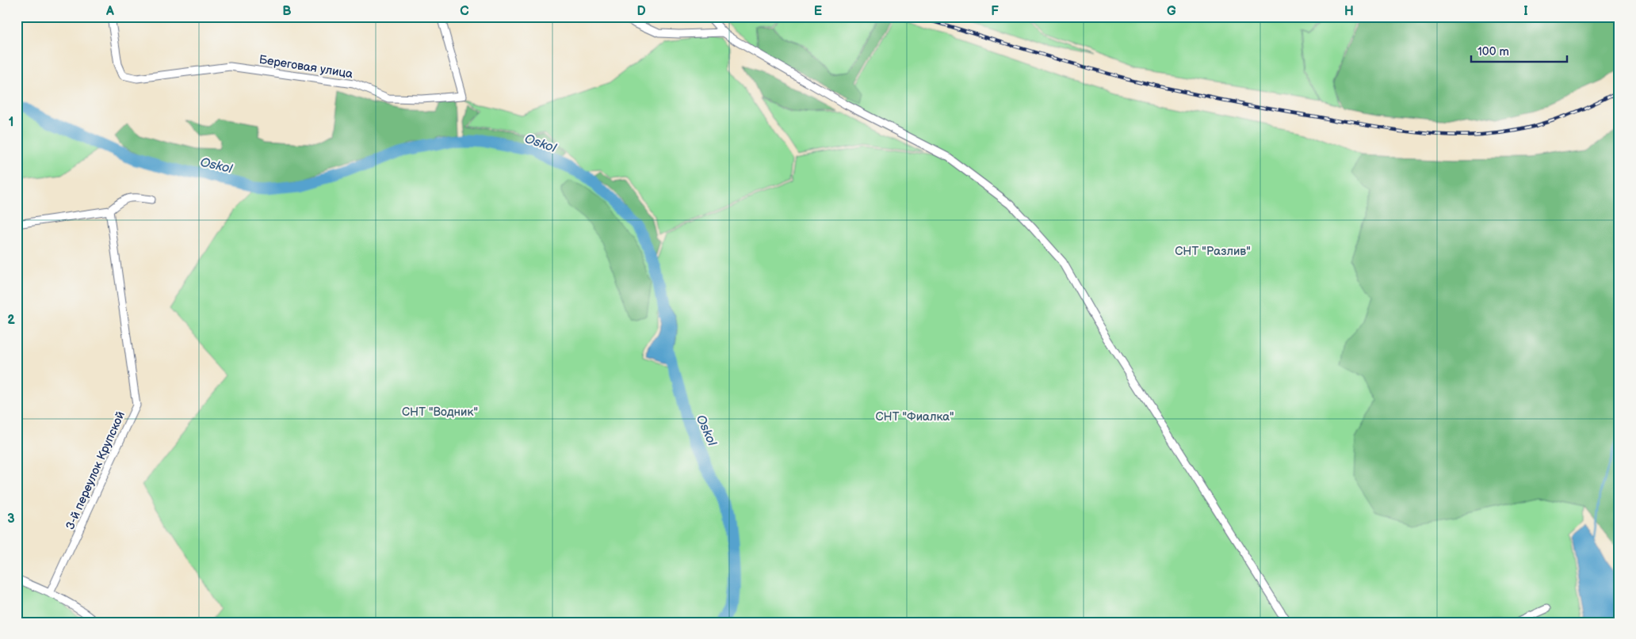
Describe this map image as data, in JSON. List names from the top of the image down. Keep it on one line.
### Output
{"streets":{"street":["Береговая улица","3-й переулок Крупской"]},"water":["Oskol"],"parks":["СНТ \"Разлив\"","СНТ \"Водник\"","СНТ \"Фиалка\""],"scale_bar":"100 m","grid":{"columns":["A","B","C","D","E","F","G","H","I"],"rows":["1","2","3"]}}
